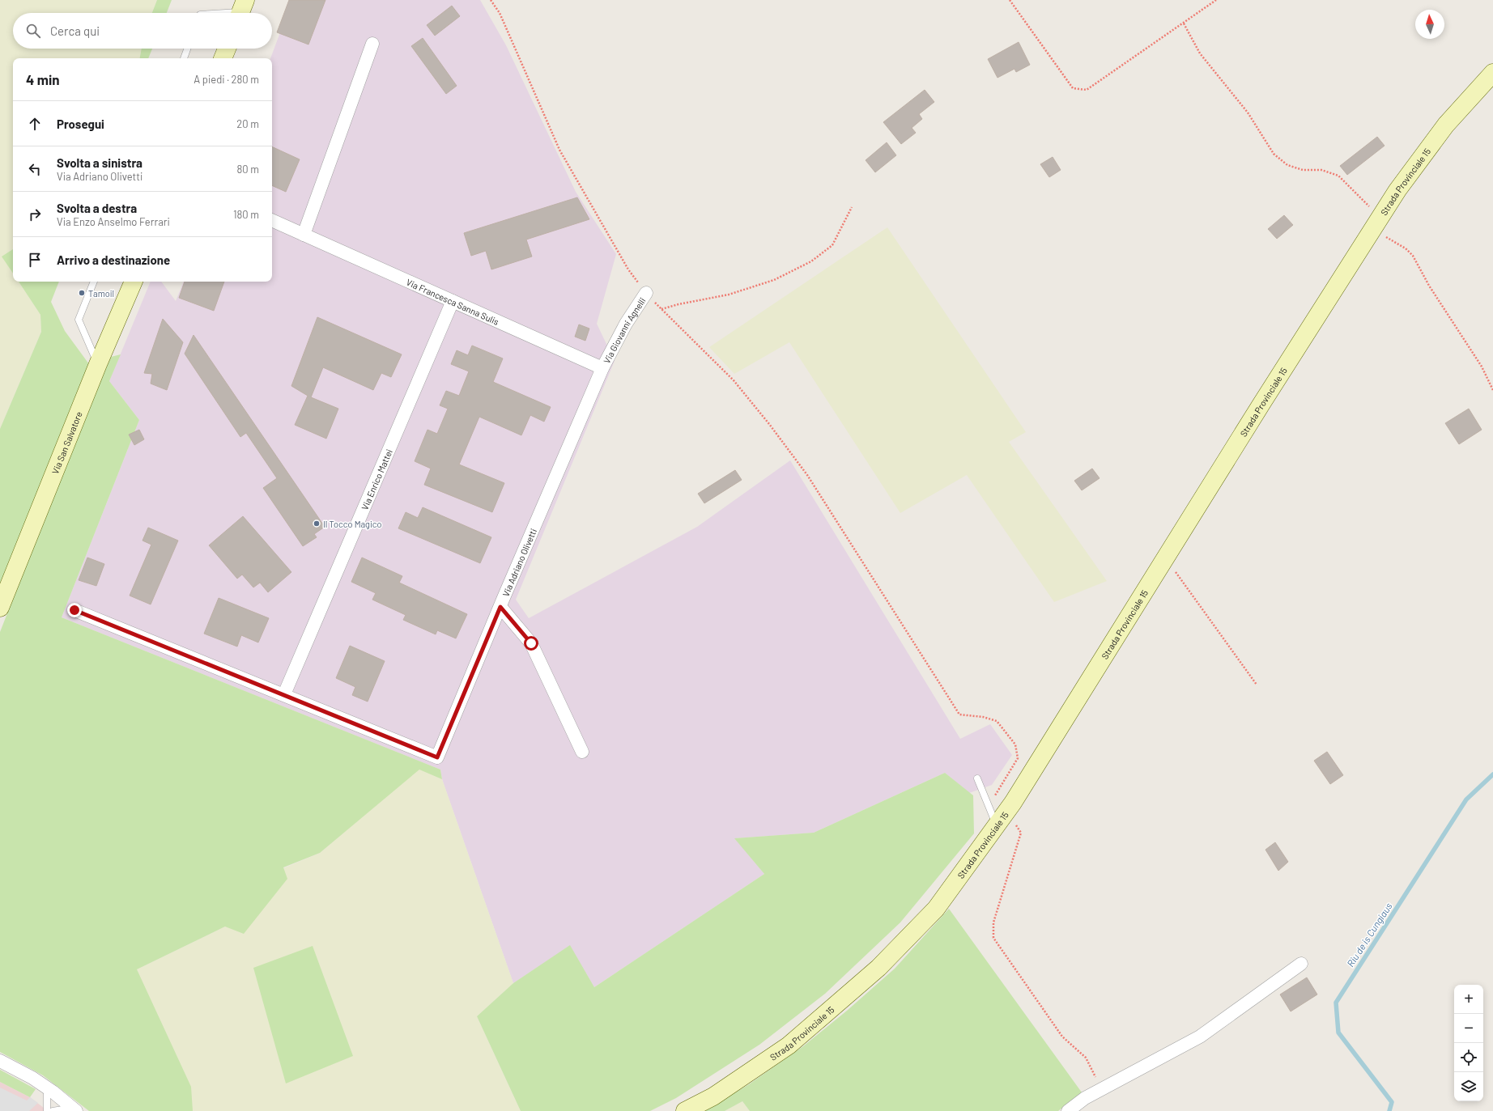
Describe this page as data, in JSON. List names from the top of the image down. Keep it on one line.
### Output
{"streets":{"main road":["Strada Provinciale 15","Via San Salvatore"],"street":["Via Francesca Sanna Sulis","Via Giovanni Agnelli","Via Enrico Mattei","Via Adriano Olivetti"]},"crossings":[["Via Francesca Sanna Sulis","Via Giovanni Agnelli"],["Via Francesca Sanna Sulis","Via Enrico Mattei"],["Via Francesca Sanna Sulis","Via Adriano Olivetti"],["Via Giovanni Agnelli","Via Adriano Olivetti"],["Via Enrico Mattei","Via Adriano Olivetti"]],"water":["Riu de is Cungiaus"],"places":["Tamoil","Il Tocco Magico"],"north":"top","page":{"search":"Cerca qui","heading":["4 min","A piedi · 280 m"],"list":[["Prosegui","20 m"],["Svolta a sinistra","Via Adriano Olivetti","80 m"],["Svolta a destra","Via Enzo Anselmo Ferrari","180 m"],"Arrivo a destinazione"],"map_buttons":["+","−"]}}
